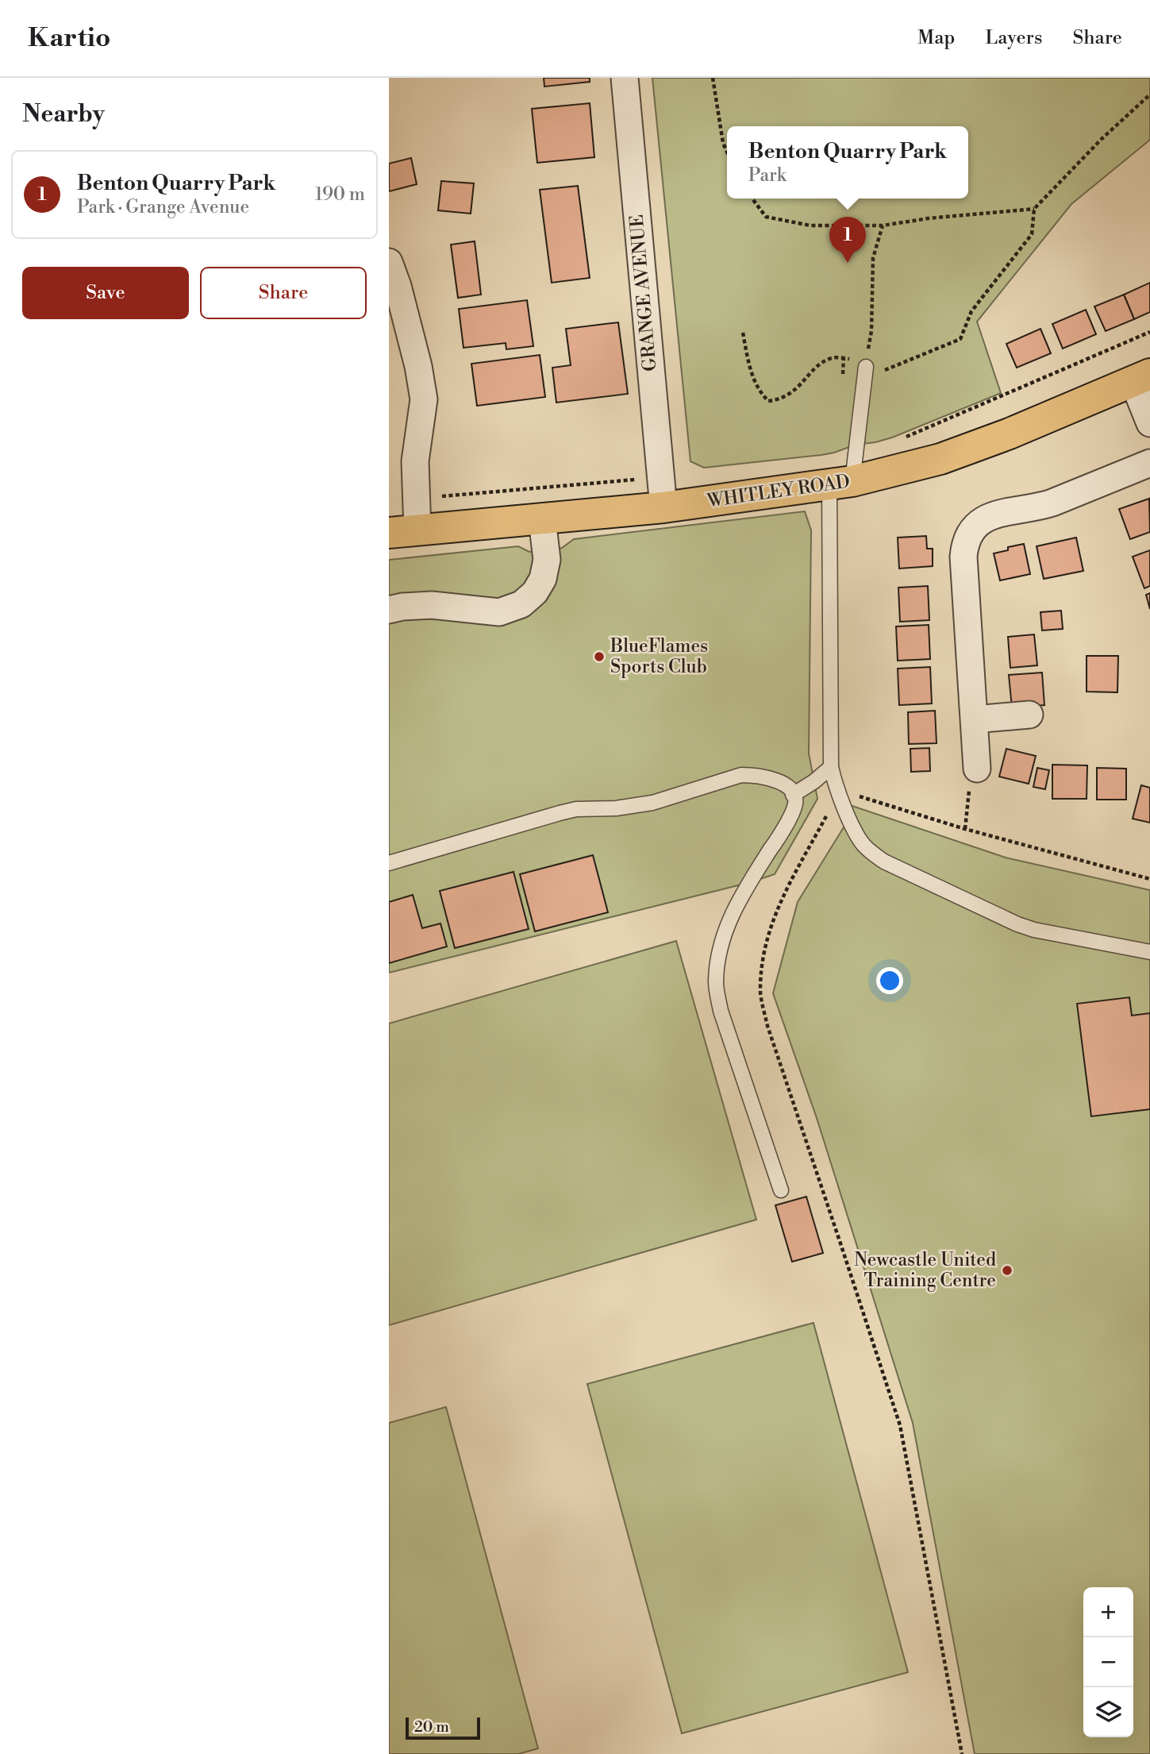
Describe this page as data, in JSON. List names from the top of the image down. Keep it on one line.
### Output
{"streets":{"main road":["WHITLEY ROAD"],"street":["GRANGE AVENUE"]},"crossings":[["GRANGE AVENUE","WHITLEY ROAD"]],"places":["BlueFlames Sports Club","Newcastle United Training Centre"],"scale_bar":"20 m","page":{"header":"Kartio","nav":["Map","Layers","Share"],"heading":"Nearby","popup":["Benton Quarry Park","Park"],"list":[{"mark":"1","name":"Benton Quarry Park","note":"Park · Grange Avenue","value":"190 m"}],"pins":"1","buttons":["Save","Share"],"map_buttons":["+","−"],"scale":"20 m"}}
